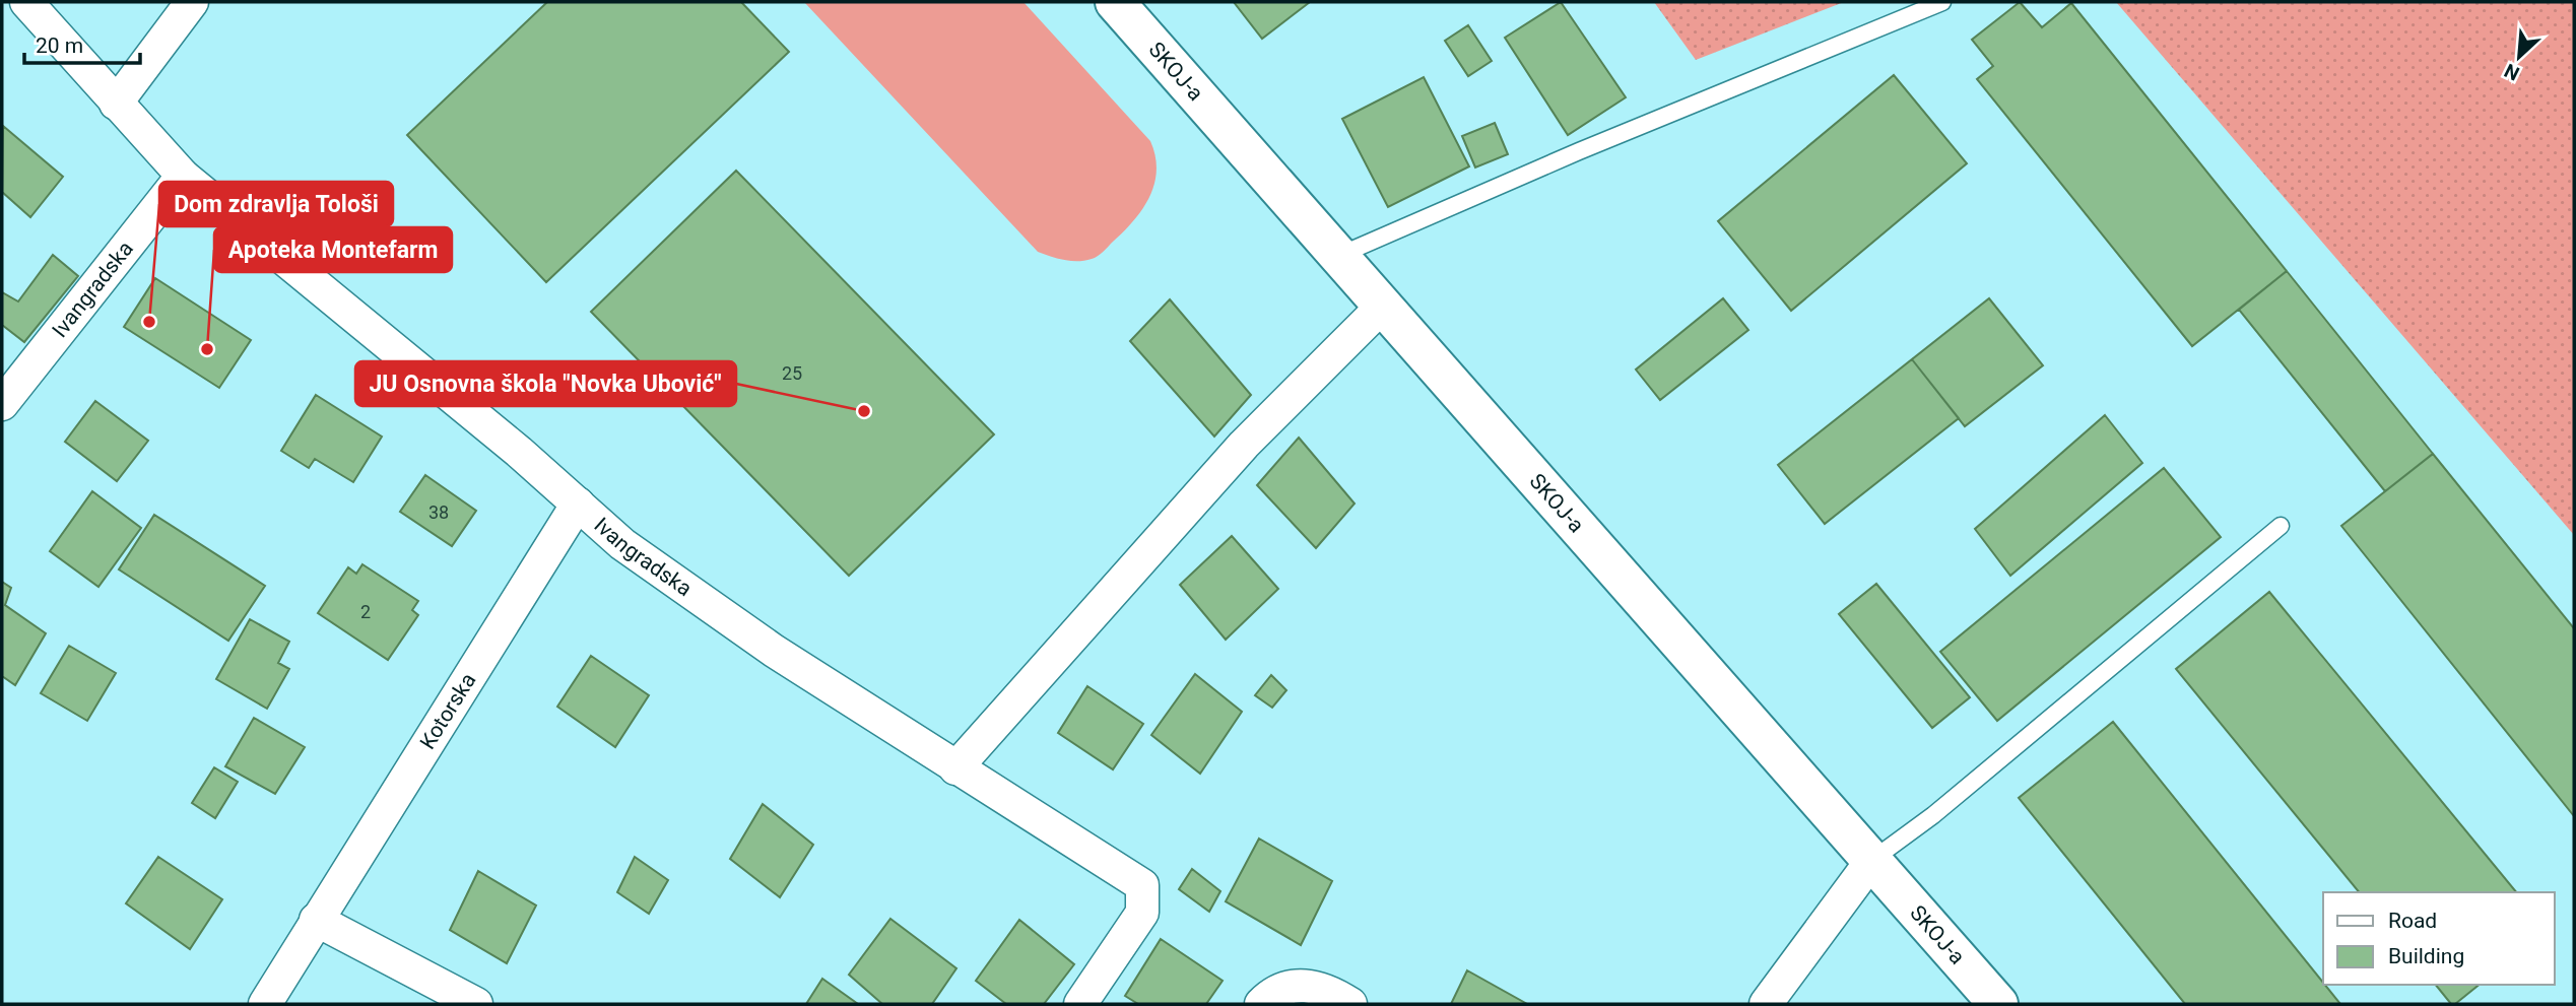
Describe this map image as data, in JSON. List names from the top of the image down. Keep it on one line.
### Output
{"streets":{"main road":["SKOJ-a"],"street":["Ivangradska","Kotorska"]},"crossings":[["Ivangradska","Kotorska"]],"places":["Dom zdravlja Tološi","Apoteka Montefarm","JU Osnovna škola \"Novka Ubović\""],"house_numbers":["25","38","2"],"legend":["Road","Building"],"scale_bar":"20 m","north":"bottom left"}
